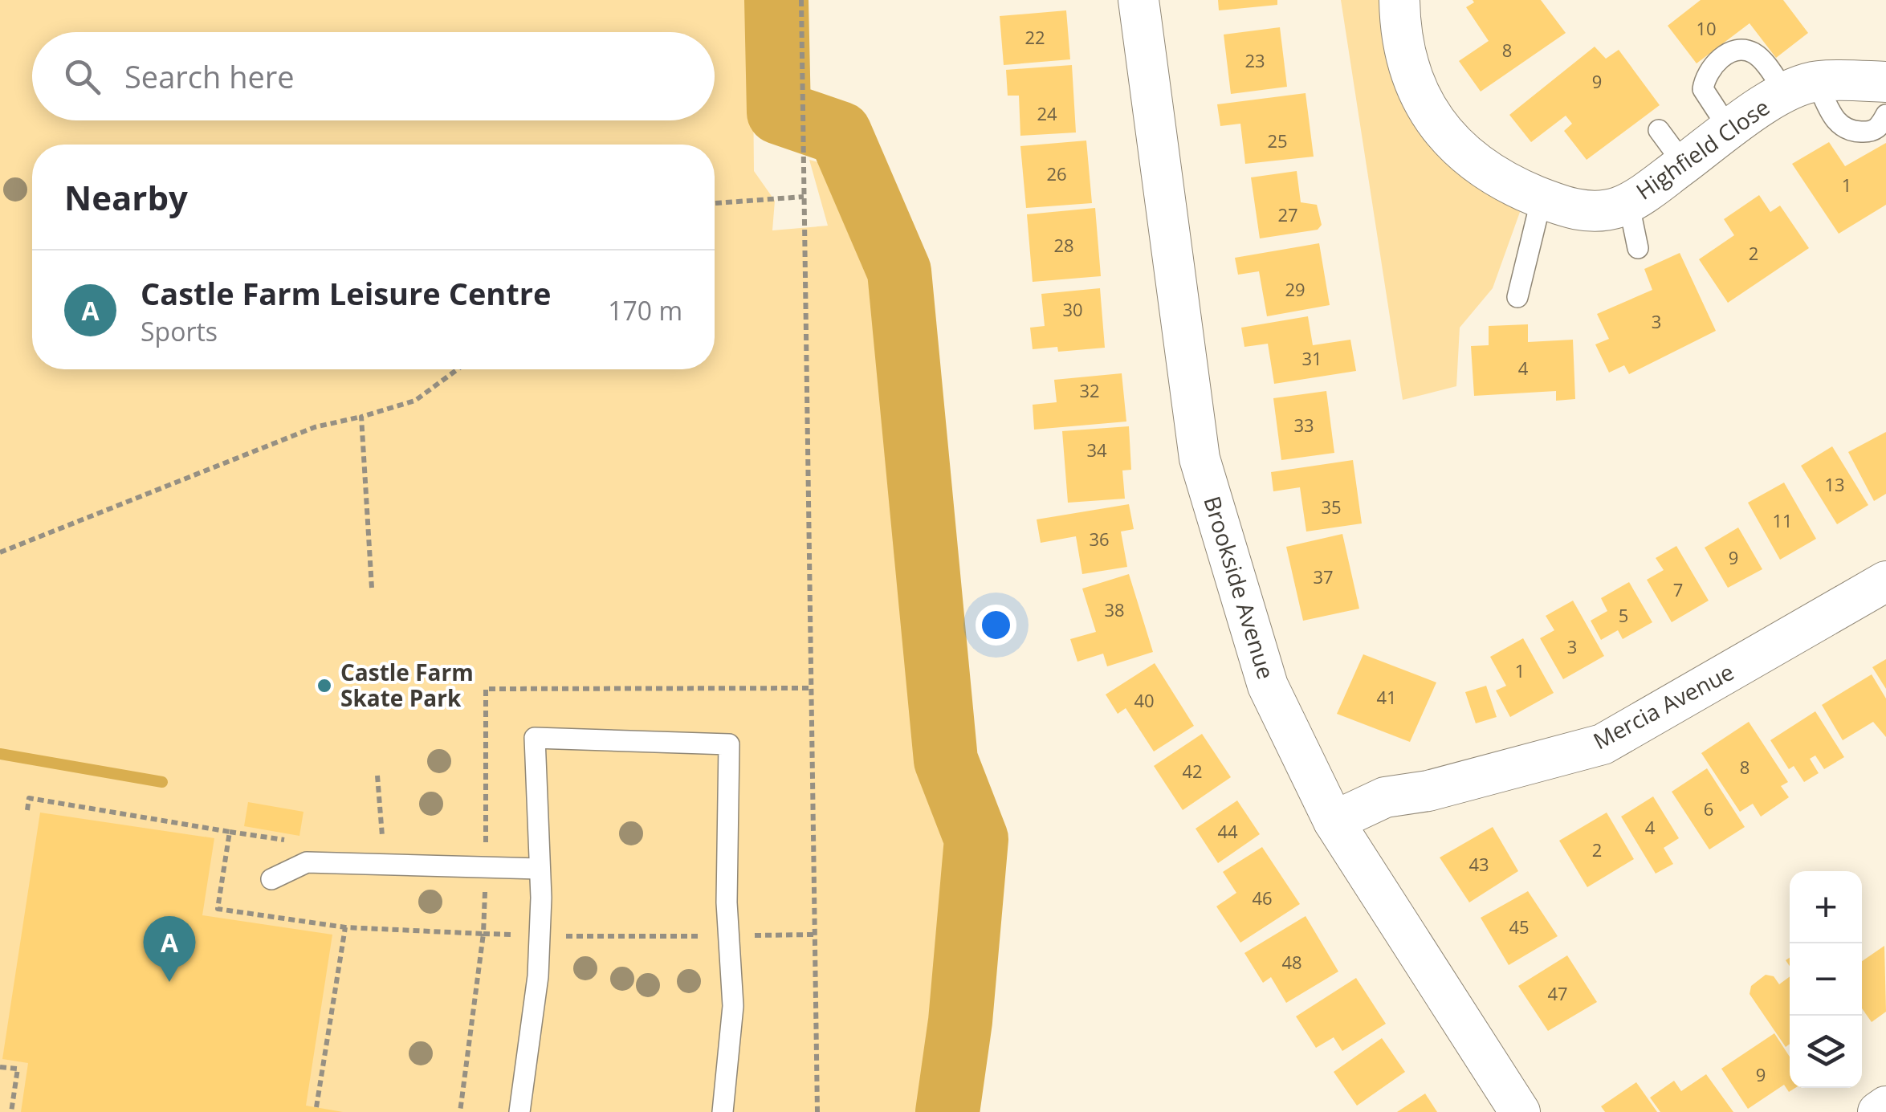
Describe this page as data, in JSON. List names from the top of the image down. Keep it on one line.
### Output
{"streets":{"street":["Highfield Close","Brookside Avenue","Mercia Avenue"]},"crossings":[["Brookside Avenue","Mercia Avenue"]],"places":["Castle Farm Skate Park"],"house_numbers":["10","22","8","23","9","24","25","26","1","27","28","2","29","30","3","31","4","32","33","34","13","35","11","36","9","37","7","38","5","3","1","41","40","8","42","6","4","44","2","43","46","45","48","47","9"],"page":{"search":"Search here","heading":"Nearby","list":[{"mark":"A","name":"Castle Farm Leisure Centre","note":"Sports","value":"170 m"}],"map_buttons":["+","−"],"pins":"A"}}
